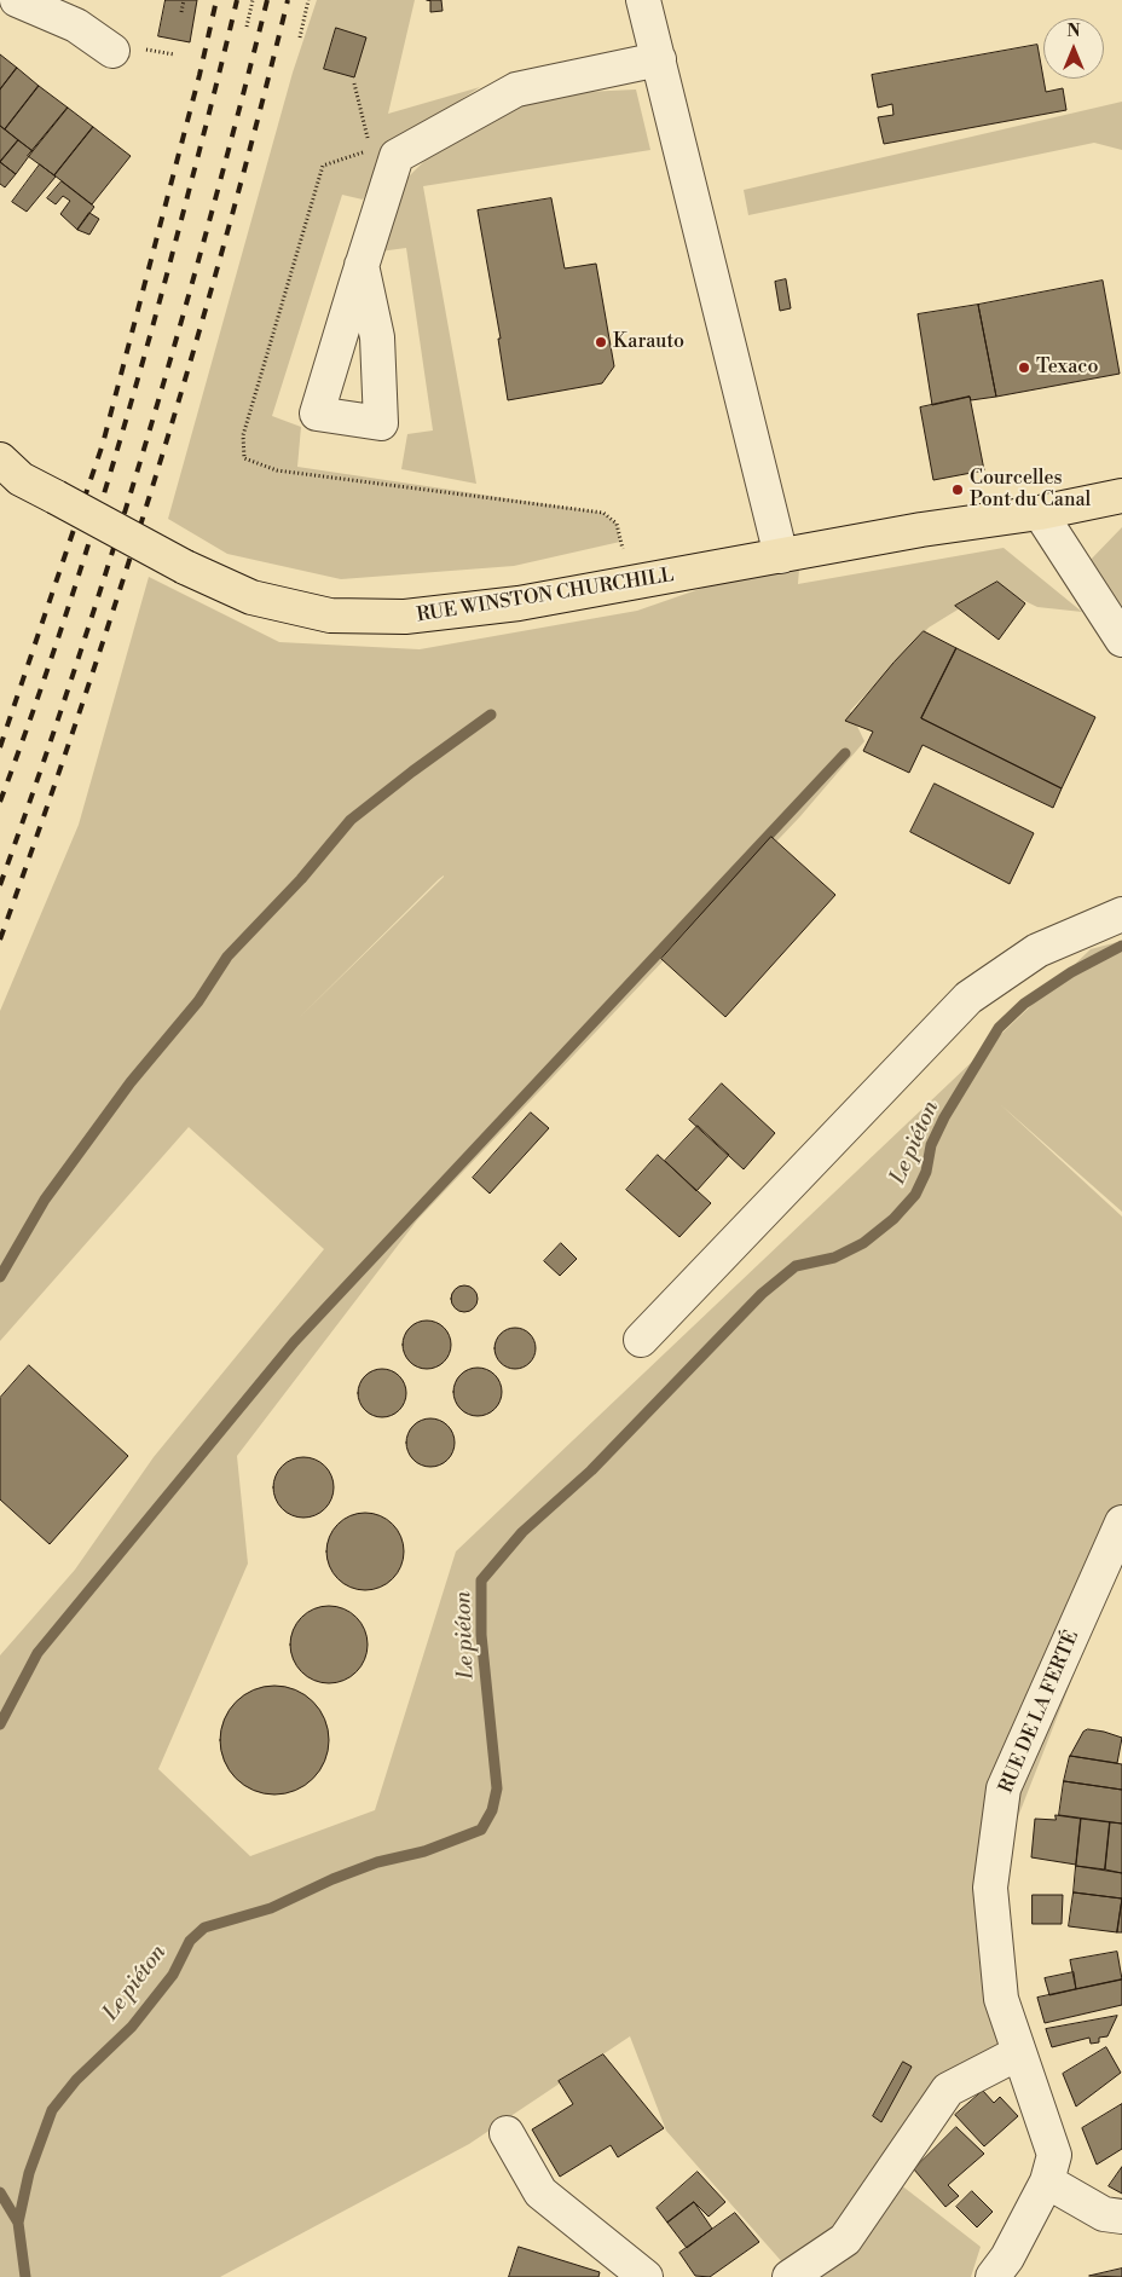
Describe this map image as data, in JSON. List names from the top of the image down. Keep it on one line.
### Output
{"streets":{"main road":["RUE WINSTON CHURCHILL"],"street":["RUE DE LA FERTÉ"]},"water":["Le piéton"],"places":["Karauto","Texaco","Courcelles Pont du Canal"],"north":"top"}
